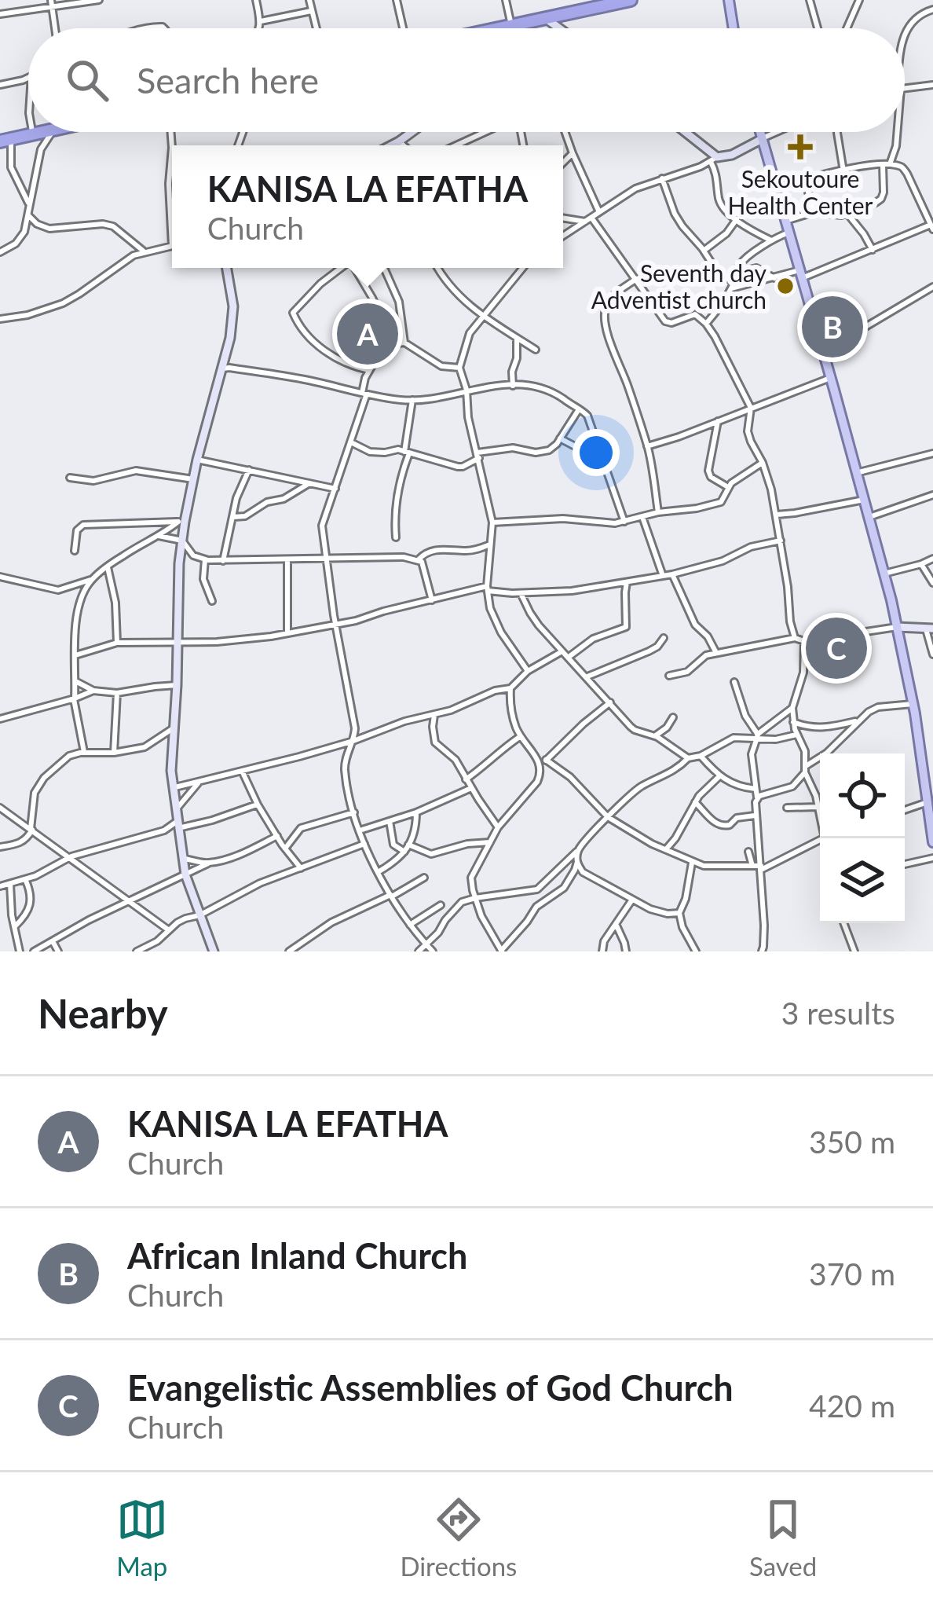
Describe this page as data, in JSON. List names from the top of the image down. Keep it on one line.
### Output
{"places":{"health":["Sekoutoure Health Center"],"other":["Seventh day Adventist church"]},"page":{"search":"Search here","popup":["KANISA LA EFATHA","Church"],"pins":["B","A","C"],"heading":["Nearby","3 results"],"list":[{"mark":"A","name":"KANISA LA EFATHA","note":"Church","value":"350 m"},{"mark":"B","name":"African Inland Church","note":"Church","value":"370 m"},{"mark":"C","name":"Evangelistic Assemblies of God Church","note":"Church","value":"420 m"}],"nav":["Map","Directions","Saved"]}}
